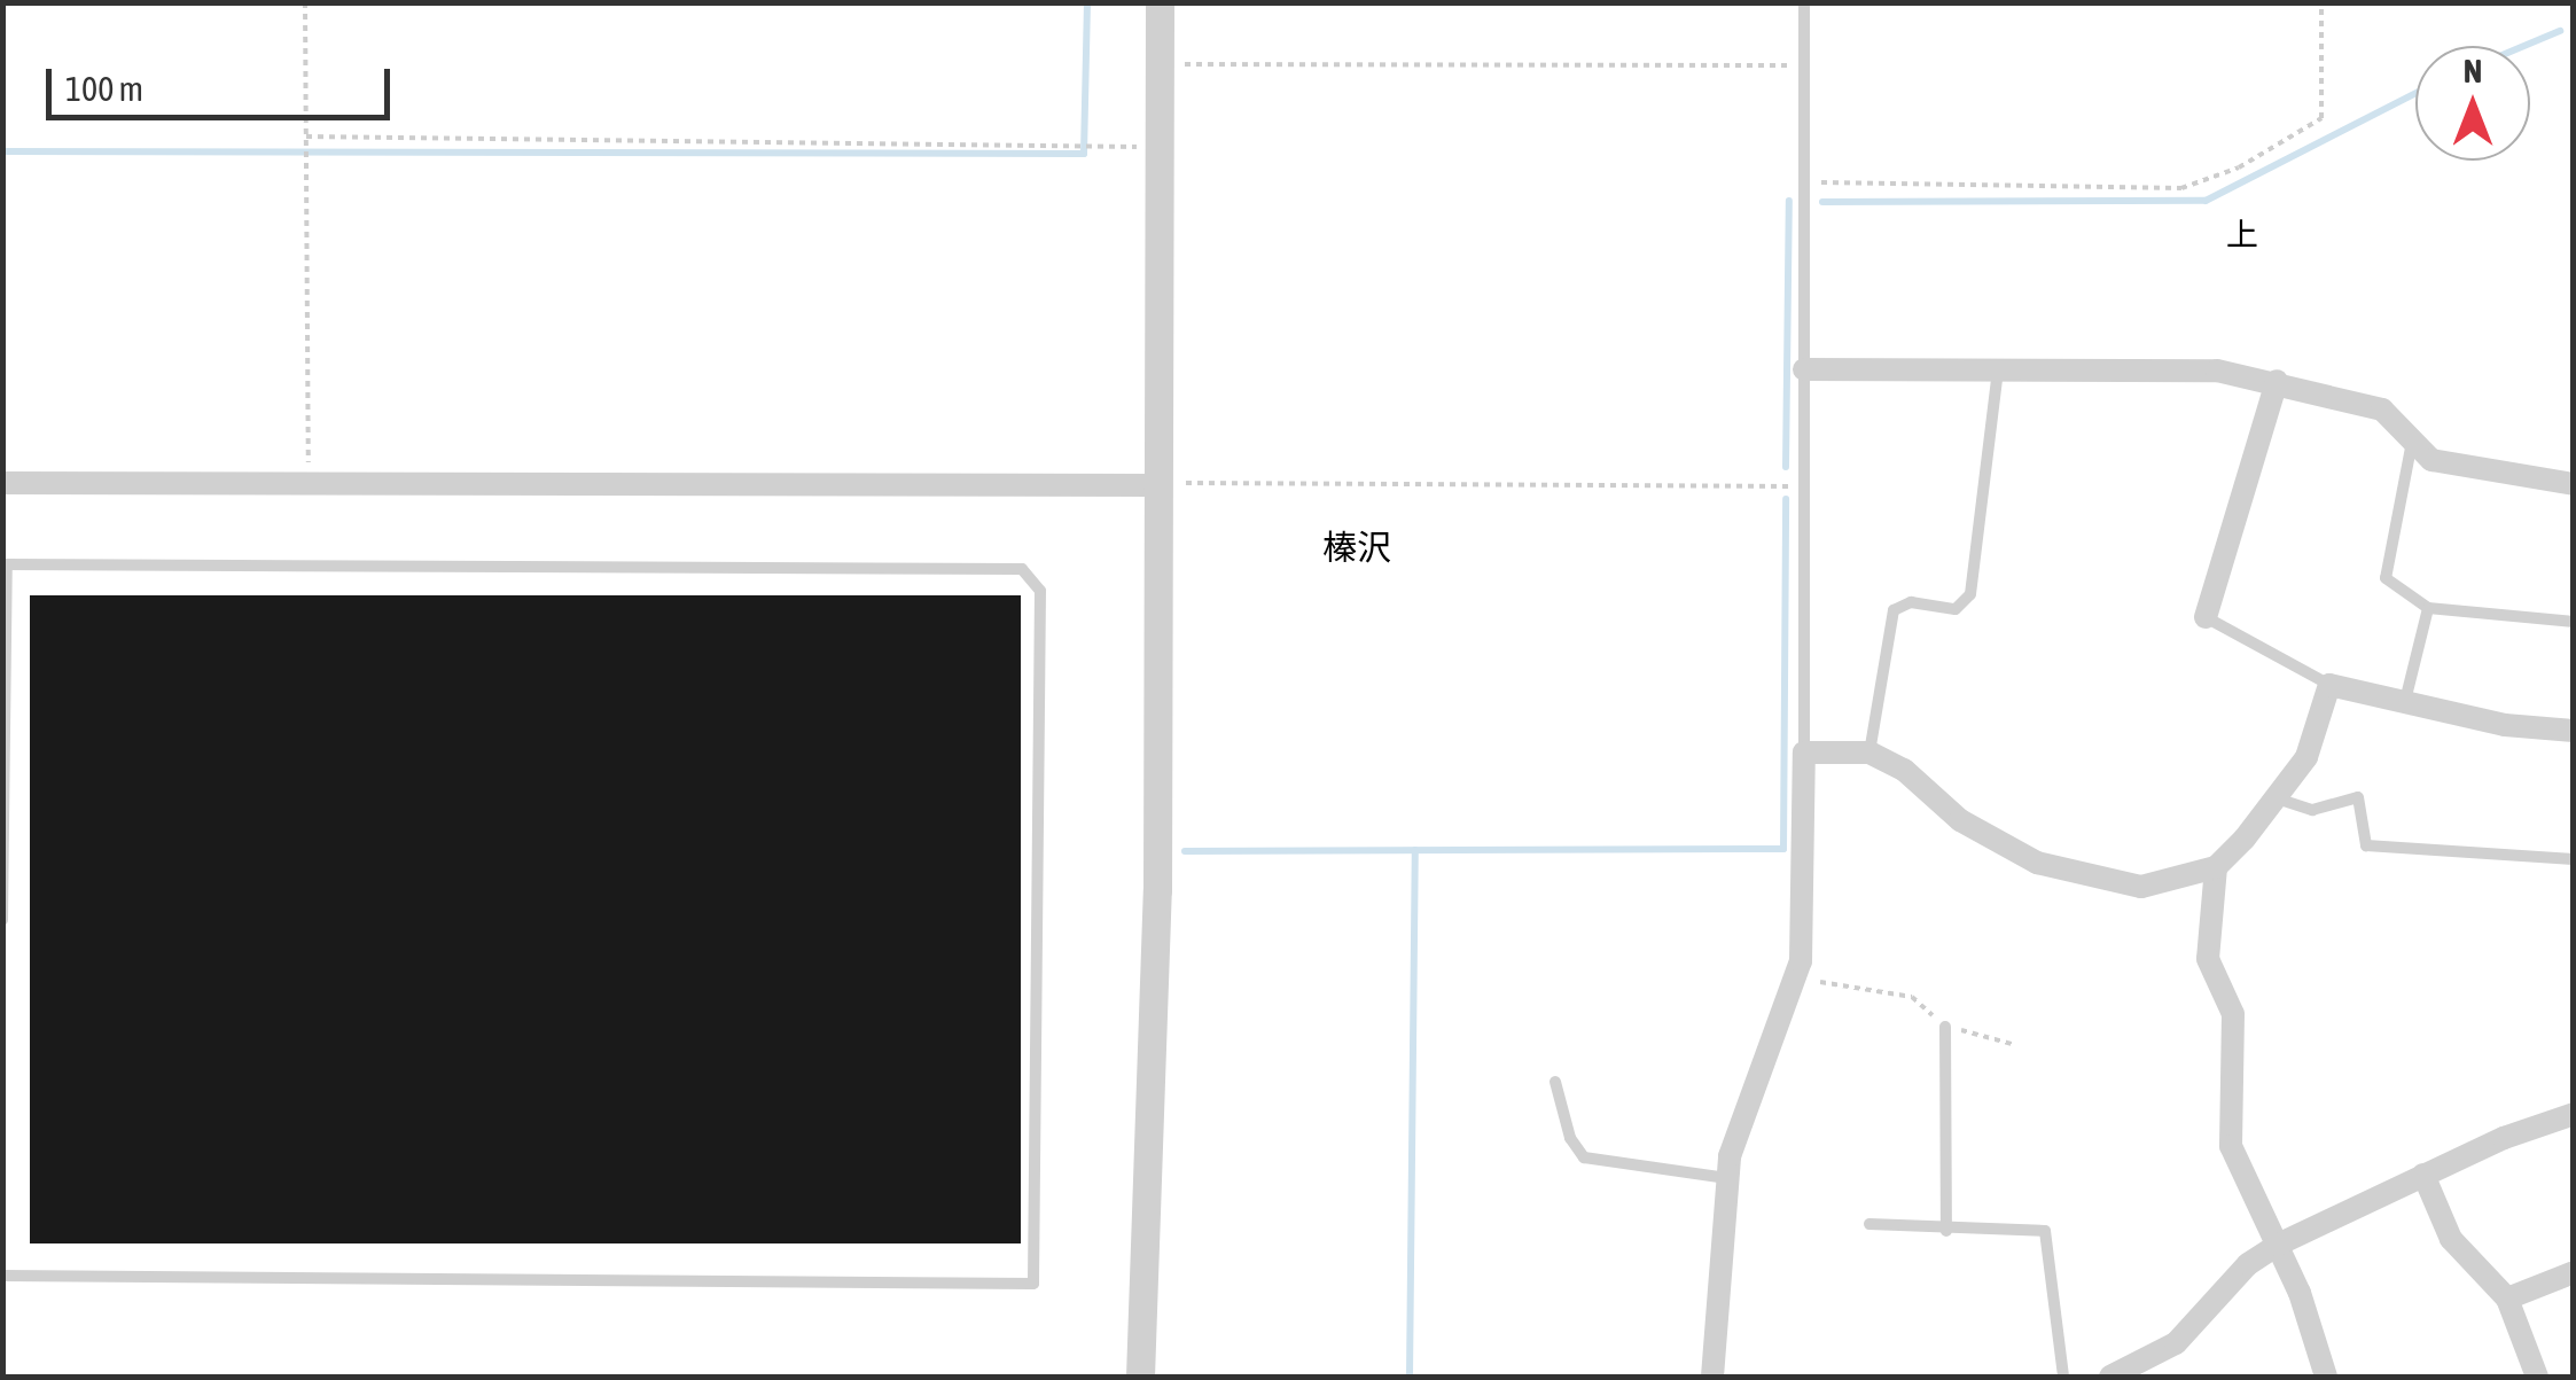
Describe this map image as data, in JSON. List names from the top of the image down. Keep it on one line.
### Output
{"districts":["上","榛沢"],"scale_bar":"100 m","north":"top"}
